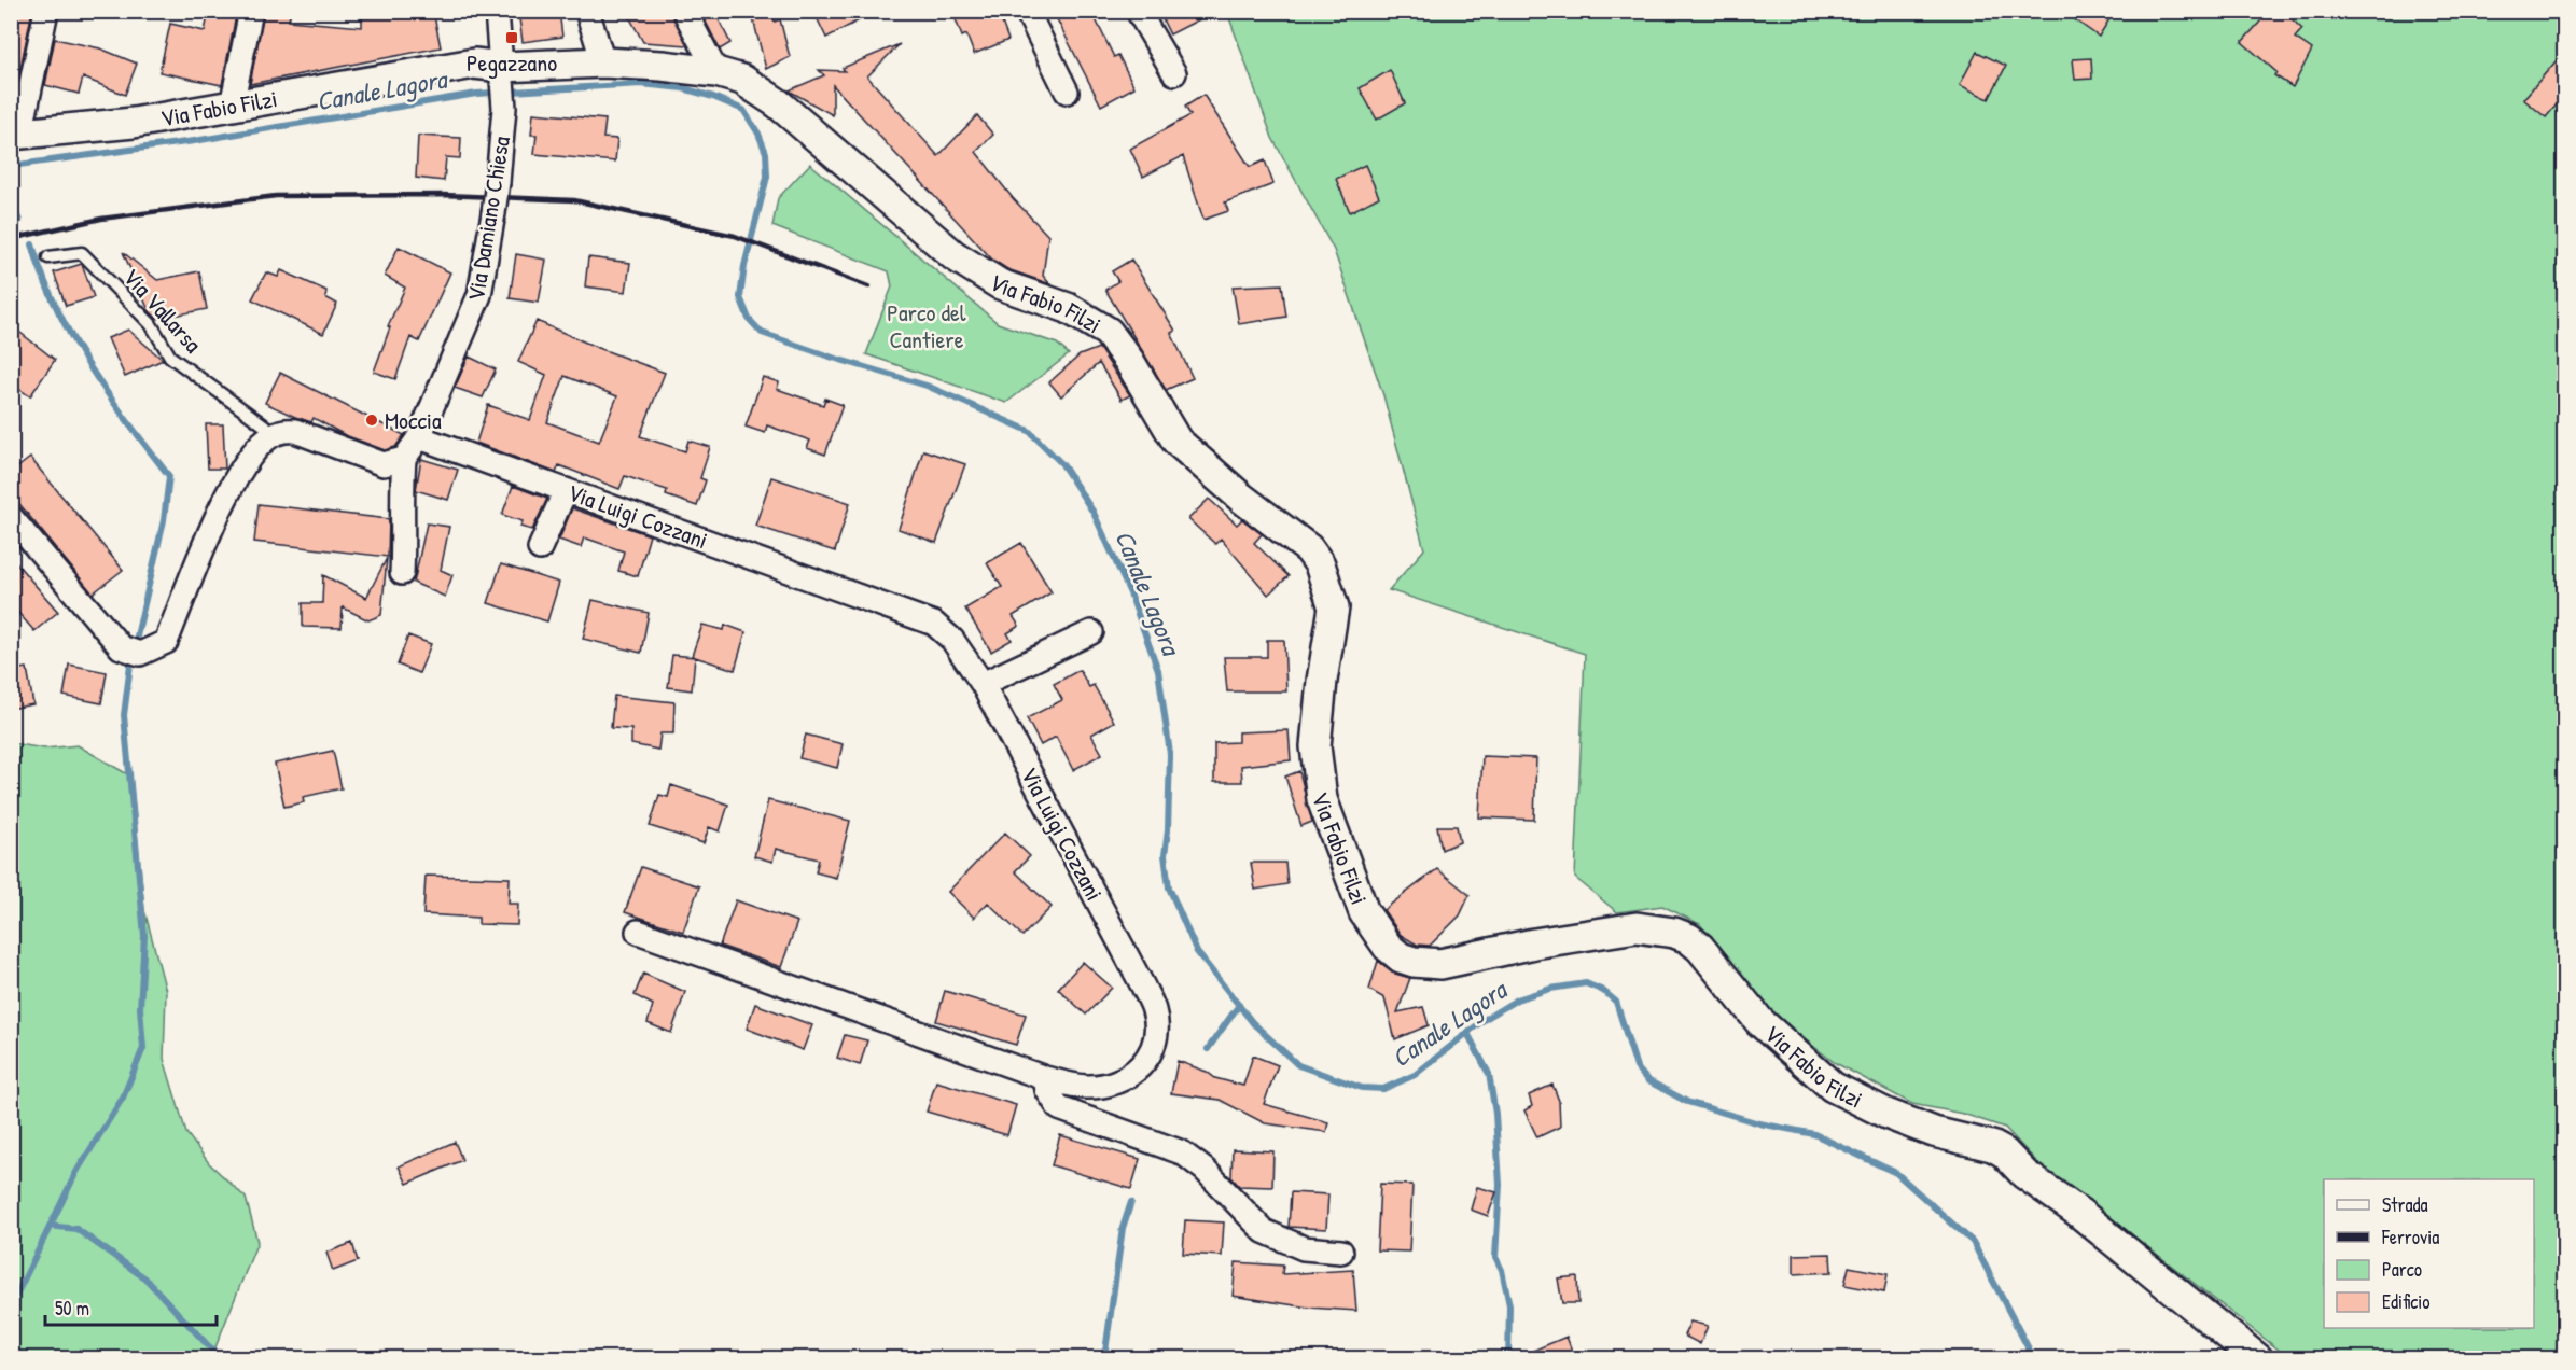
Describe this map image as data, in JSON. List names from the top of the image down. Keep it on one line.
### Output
{"streets":{"street":["Via Fabio Filzi","Via Damiano Chiesa","Via Luigi Cozzani"],"lane":["Via Vallarsa"]},"crossings":[["Via Fabio Filzi","Via Damiano Chiesa"],["Via Damiano Chiesa","Via Luigi Cozzani"]],"water":["Canale Lagora"],"parks":["Parco del Cantiere"],"places":{"transit":["Pegazzano"],"other":["Moccia"]},"legend":["Strada","Ferrovia","Parco","Edificio"],"scale_bar":"50 m"}
